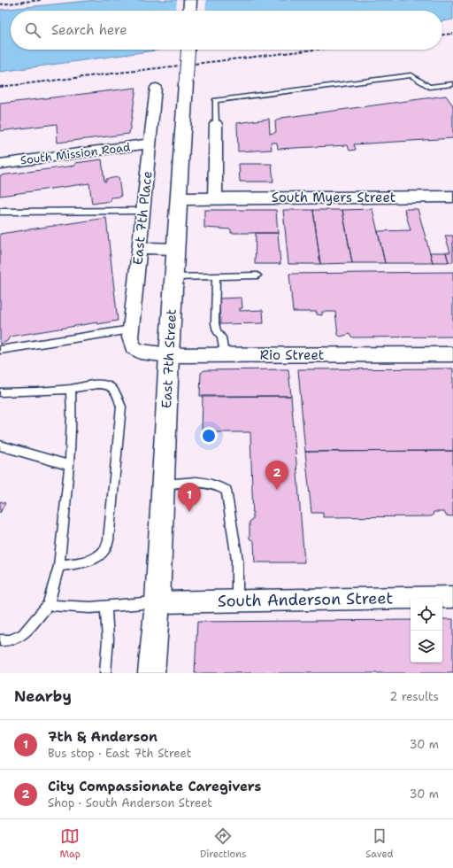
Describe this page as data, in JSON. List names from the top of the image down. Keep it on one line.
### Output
{"streets":{"main road":["South Myers Street","East 7th Street"],"street":["South Mission Road","East 7th Place","Rio Street","South Anderson Street"]},"crossings":[["South Mission Road","East 7th Place"],["South Myers Street","East 7th Street"],["East 7th Place","Rio Street"],["Rio Street","East 7th Street"],["East 7th Street","South Anderson Street"]],"page":{"search":"Search here","pins":["2","1"],"heading":["Nearby","2 results"],"list":[{"mark":"1","name":"7th & Anderson","note":"Bus stop · East 7th Street","value":"30 m"},{"mark":"2","name":"City Compassionate Caregivers","note":"Shop · South Anderson Street","value":"30 m"}],"nav":["Map","Directions","Saved"]}}
